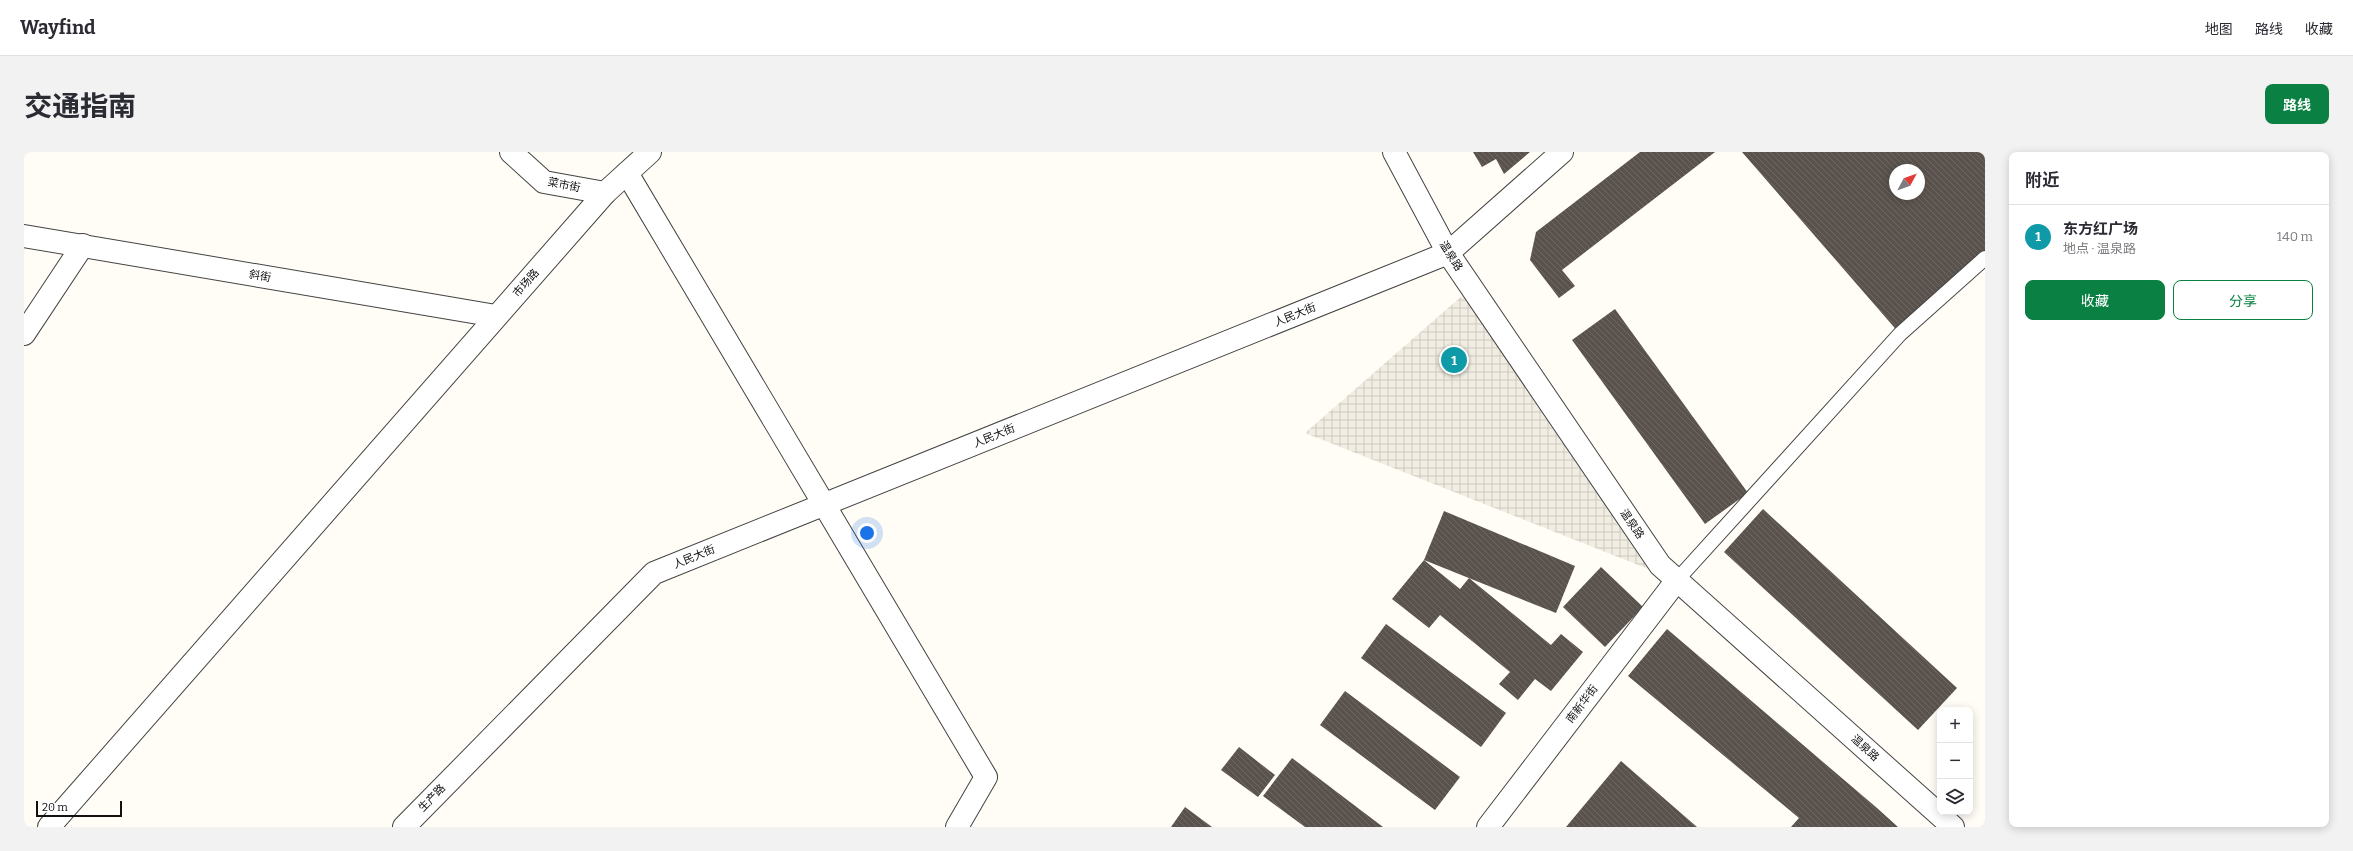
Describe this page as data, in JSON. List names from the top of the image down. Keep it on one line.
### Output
{"streets":{"street":["菜市街","温泉路","斜街","市场路","人民大街","南新华街","生产路"]},"crossings":[["菜市街","市场路"],["温泉路","人民大街"],["温泉路","南新华街"],["斜街","市场路"],["人民大街","生产路"]],"scale_bar":"20 m","north":"top right","page":{"header":"Wayfind","nav":["地图","路线","收藏"],"title":"交通指南","buttons":["路线",["收藏","分享"]],"heading":"附近","list":[{"mark":"1","name":"东方红广场","note":"地点 · 温泉路","value":"140 m"}],"pins":"1","map_buttons":["+","−"],"scale":"20 m"}}
